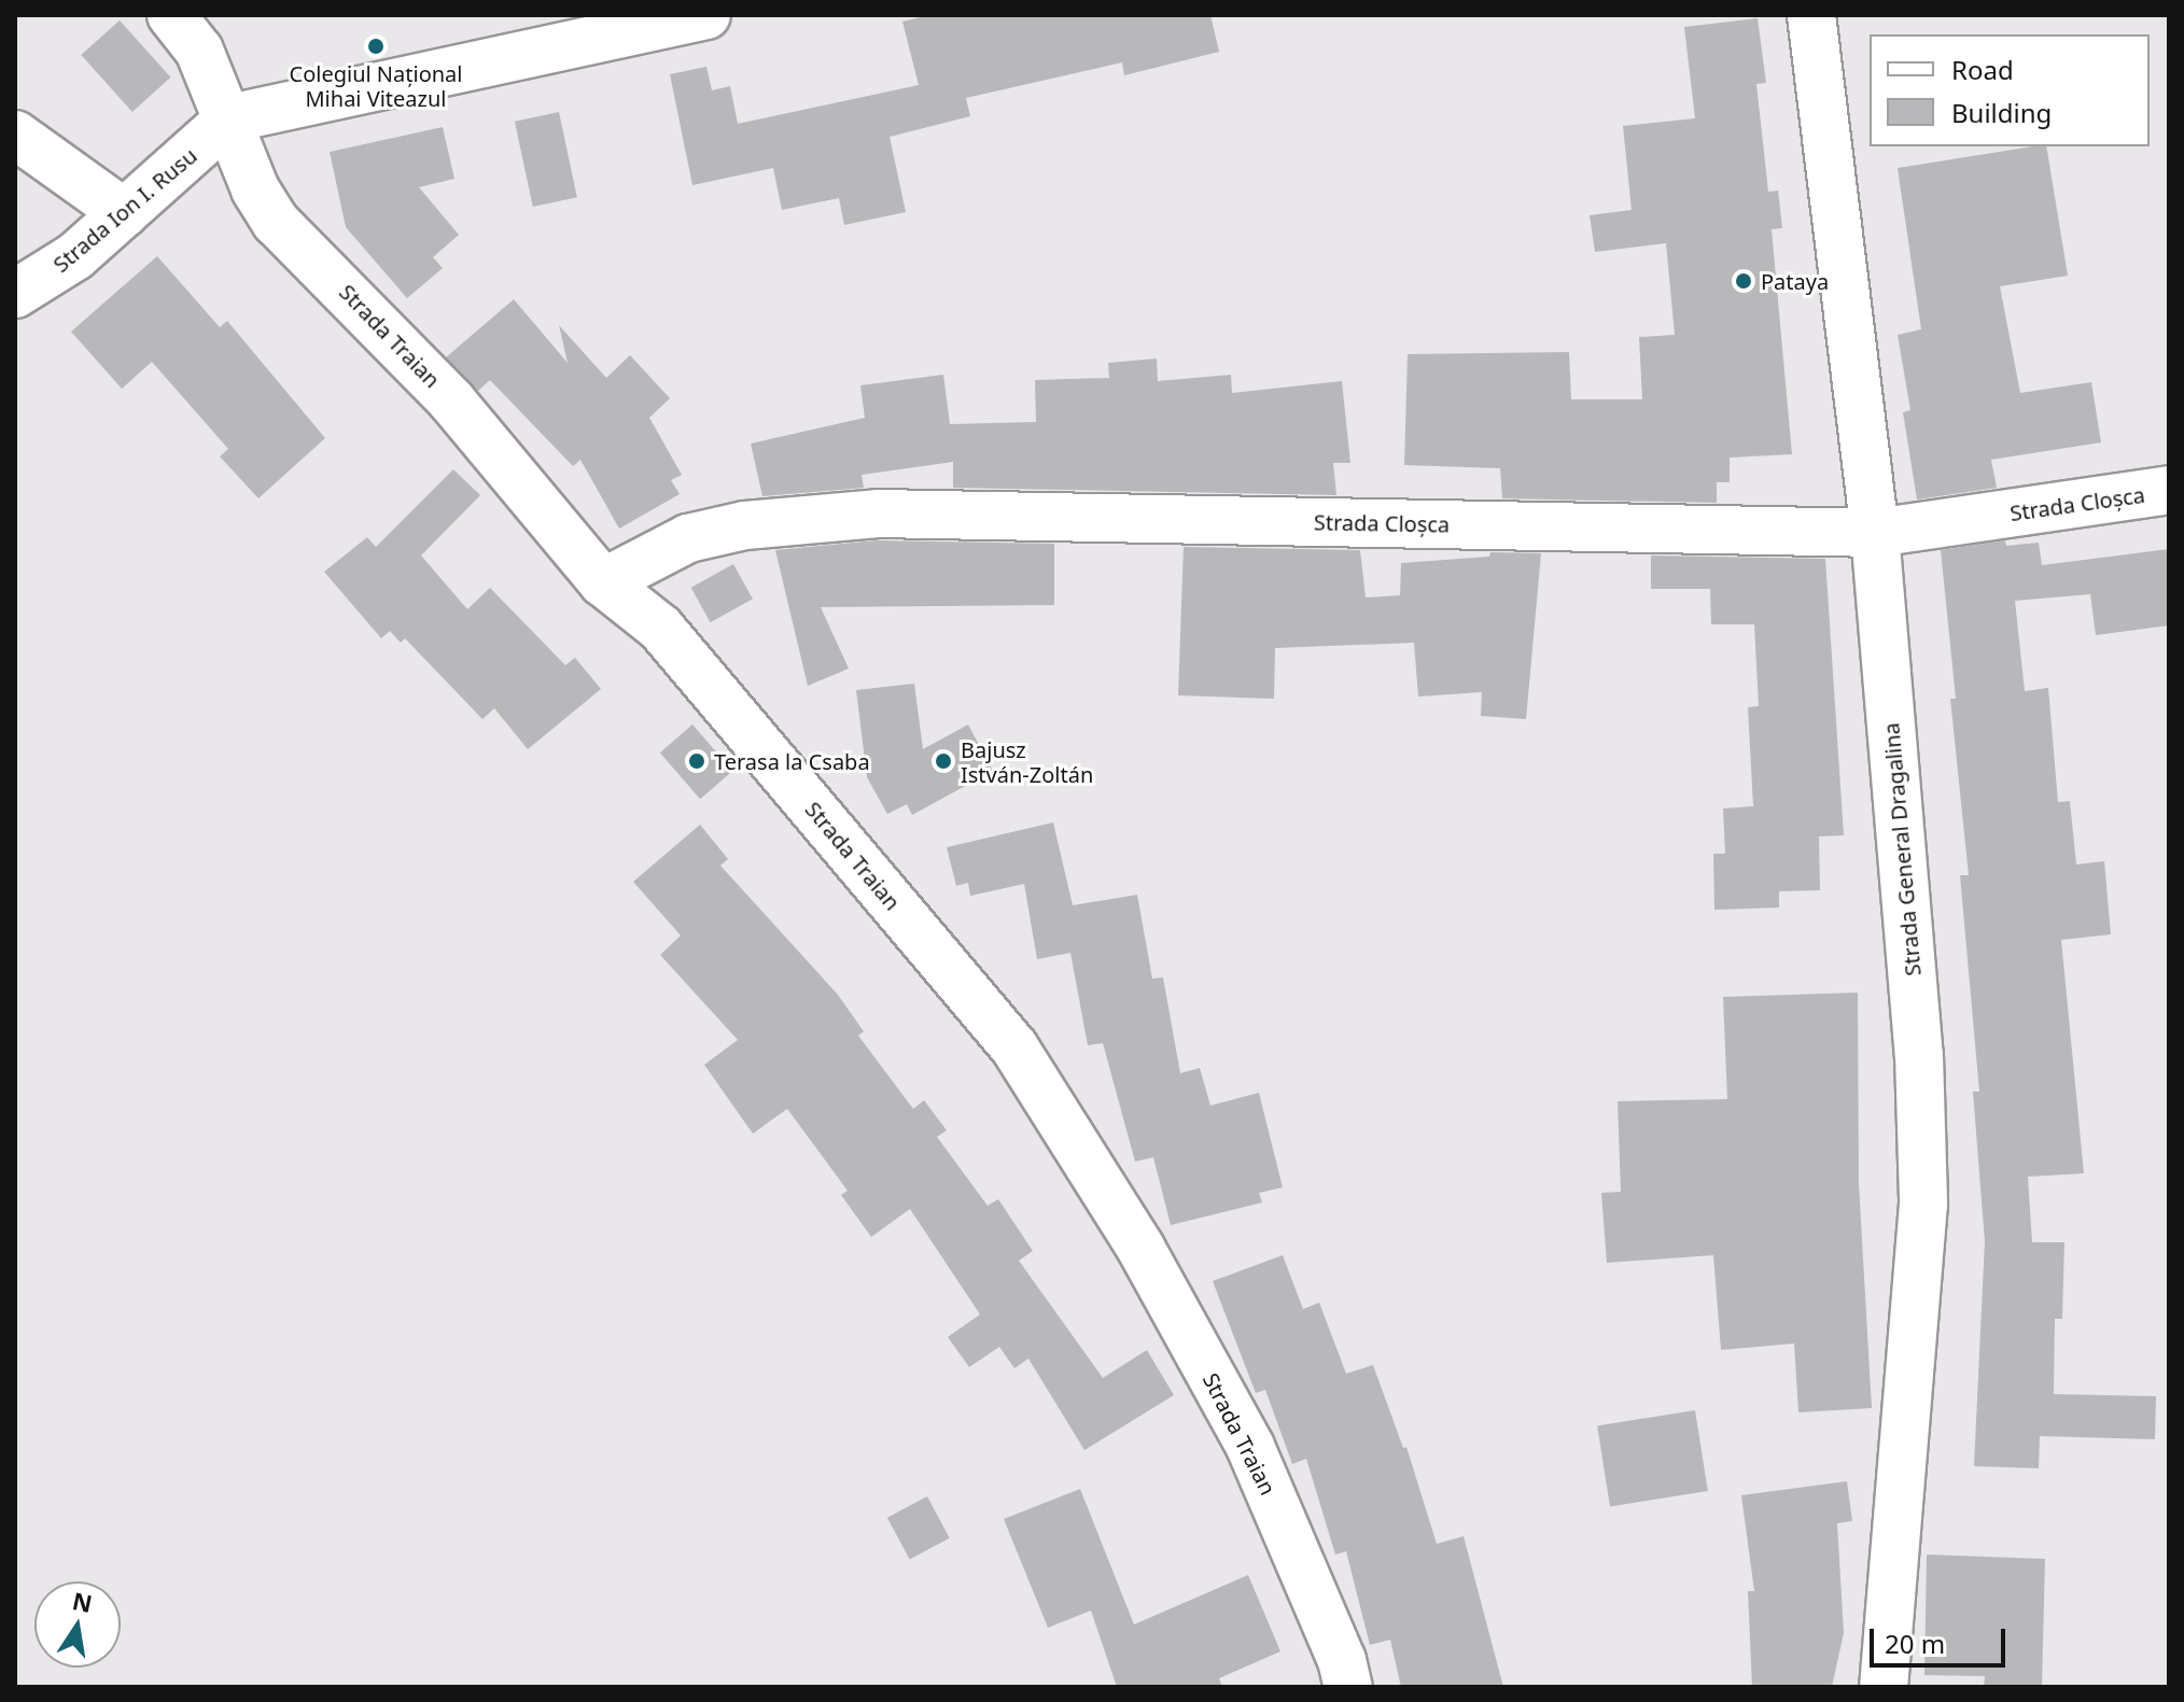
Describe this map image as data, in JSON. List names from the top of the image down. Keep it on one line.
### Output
{"streets":{"street":["Strada Ion I. Rusu","Strada Traian","Strada Cloșca","Strada General Dragalina"]},"crossings":[["Strada Ion I. Rusu","Strada Traian"],["Strada Traian","Strada Cloșca"],["Strada Cloșca","Strada General Dragalina"]],"places":["Colegiul Național Mihai Viteazul","Pataya","Terasa la Csaba","Bajusz István-Zoltán"],"legend":["Road","Building"],"scale_bar":"20 m","north":"top"}
